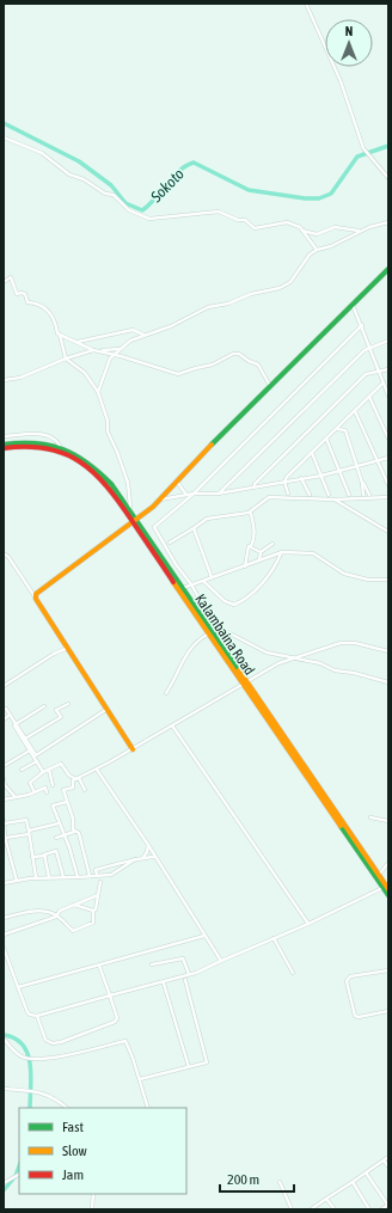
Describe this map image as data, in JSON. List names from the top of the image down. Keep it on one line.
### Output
{"streets":{"main road":["Kalambaina Road"]},"water":["Sokoto"],"legend":["Fast","Slow","Jam"],"scale_bar":"200 m","north":"top"}
